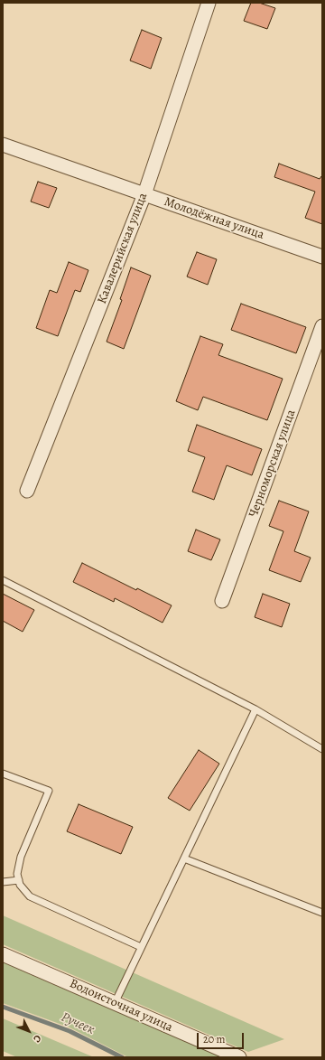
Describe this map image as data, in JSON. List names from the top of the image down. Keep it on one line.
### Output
{"streets":{"street":["Молодёжная улица","Кавалерийская улица","Черноморская улица","Водоисточная улица"]},"crossings":[["Молодёжная улица","Кавалерийская улица"]],"water":["Ручеек"],"scale_bar":"20 m","north":"bottom right"}
